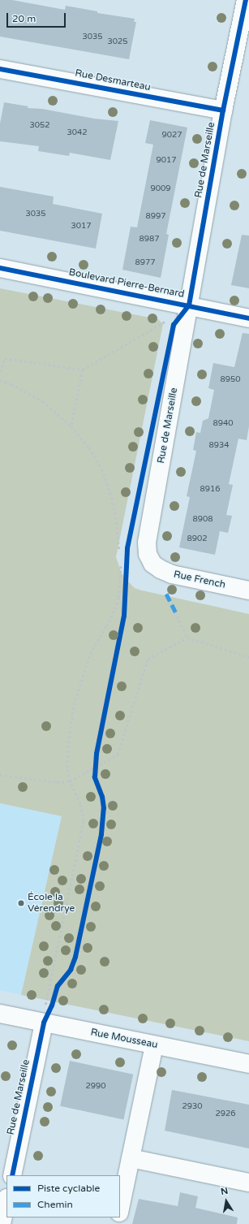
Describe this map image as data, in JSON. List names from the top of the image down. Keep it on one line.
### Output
{"streets":{"street":["Rue Desmarteau","Rue de Marseille","Boulevard Pierre-Bernard","Rue French","Rue Mousseau"]},"crossings":[["Rue Desmarteau","Rue de Marseille"],["Rue de Marseille","Boulevard Pierre-Bernard"],["Rue de Marseille","Rue French"],["Rue de Marseille","Rue Mousseau"]],"places":["École la Vérendrye"],"house_numbers":["3035","3025","3052","3042","9027","9017","9009","3035","8997","3017","8987","8977","8950","8940","8934","8916","8908","8902","2990","2930","2926"],"legend":["Piste cyclable","Chemin"],"scale_bar":"20 m","north":"top"}
